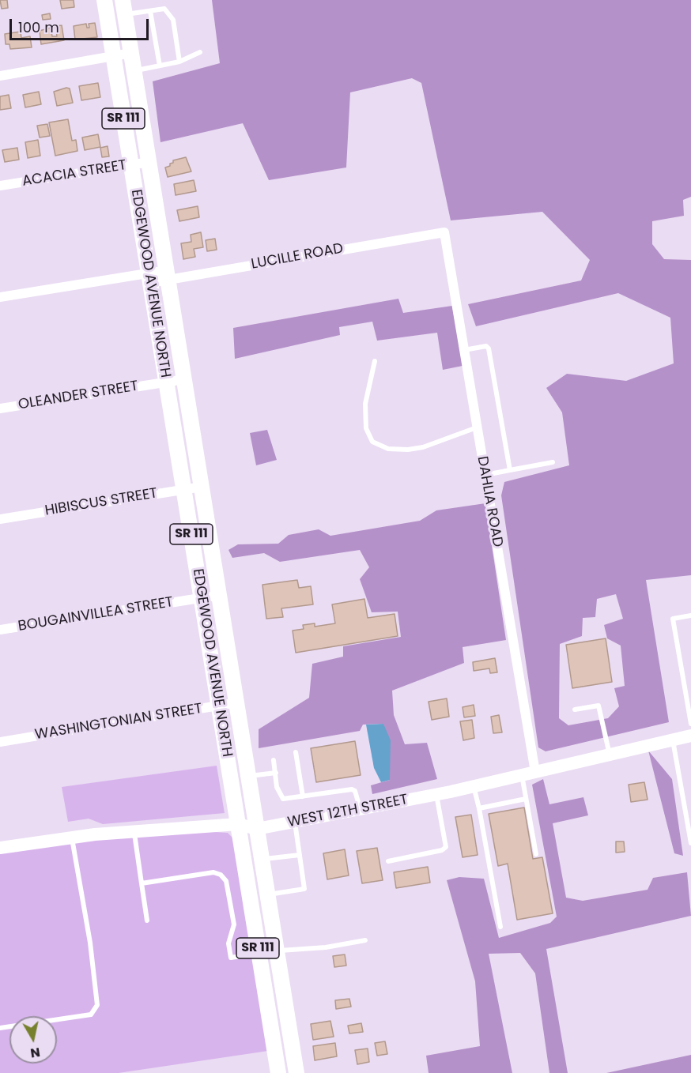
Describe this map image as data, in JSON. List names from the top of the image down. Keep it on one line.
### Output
{"streets":{"main road":["SR 111","EDGEWOOD AVENUE NORTH"],"street":["ACACIA STREET","LUCILLE ROAD","OLEANDER STREET","DAHLIA ROAD","HIBISCUS STREET","BOUGAINVILLEA STREET","WASHINGTONIAN STREET","WEST 12TH STREET"]},"crossings":[["ACACIA STREET","EDGEWOOD AVENUE NORTH"],["LUCILLE ROAD","EDGEWOOD AVENUE NORTH"],["LUCILLE ROAD","DAHLIA ROAD"],["EDGEWOOD AVENUE NORTH","OLEANDER STREET"],["EDGEWOOD AVENUE NORTH","HIBISCUS STREET"],["EDGEWOOD AVENUE NORTH","BOUGAINVILLEA STREET"],["EDGEWOOD AVENUE NORTH","WASHINGTONIAN STREET"],["EDGEWOOD AVENUE NORTH","WEST 12TH STREET"],["DAHLIA ROAD","WEST 12TH STREET"]],"scale_bar":"100 m","north":"bottom"}
